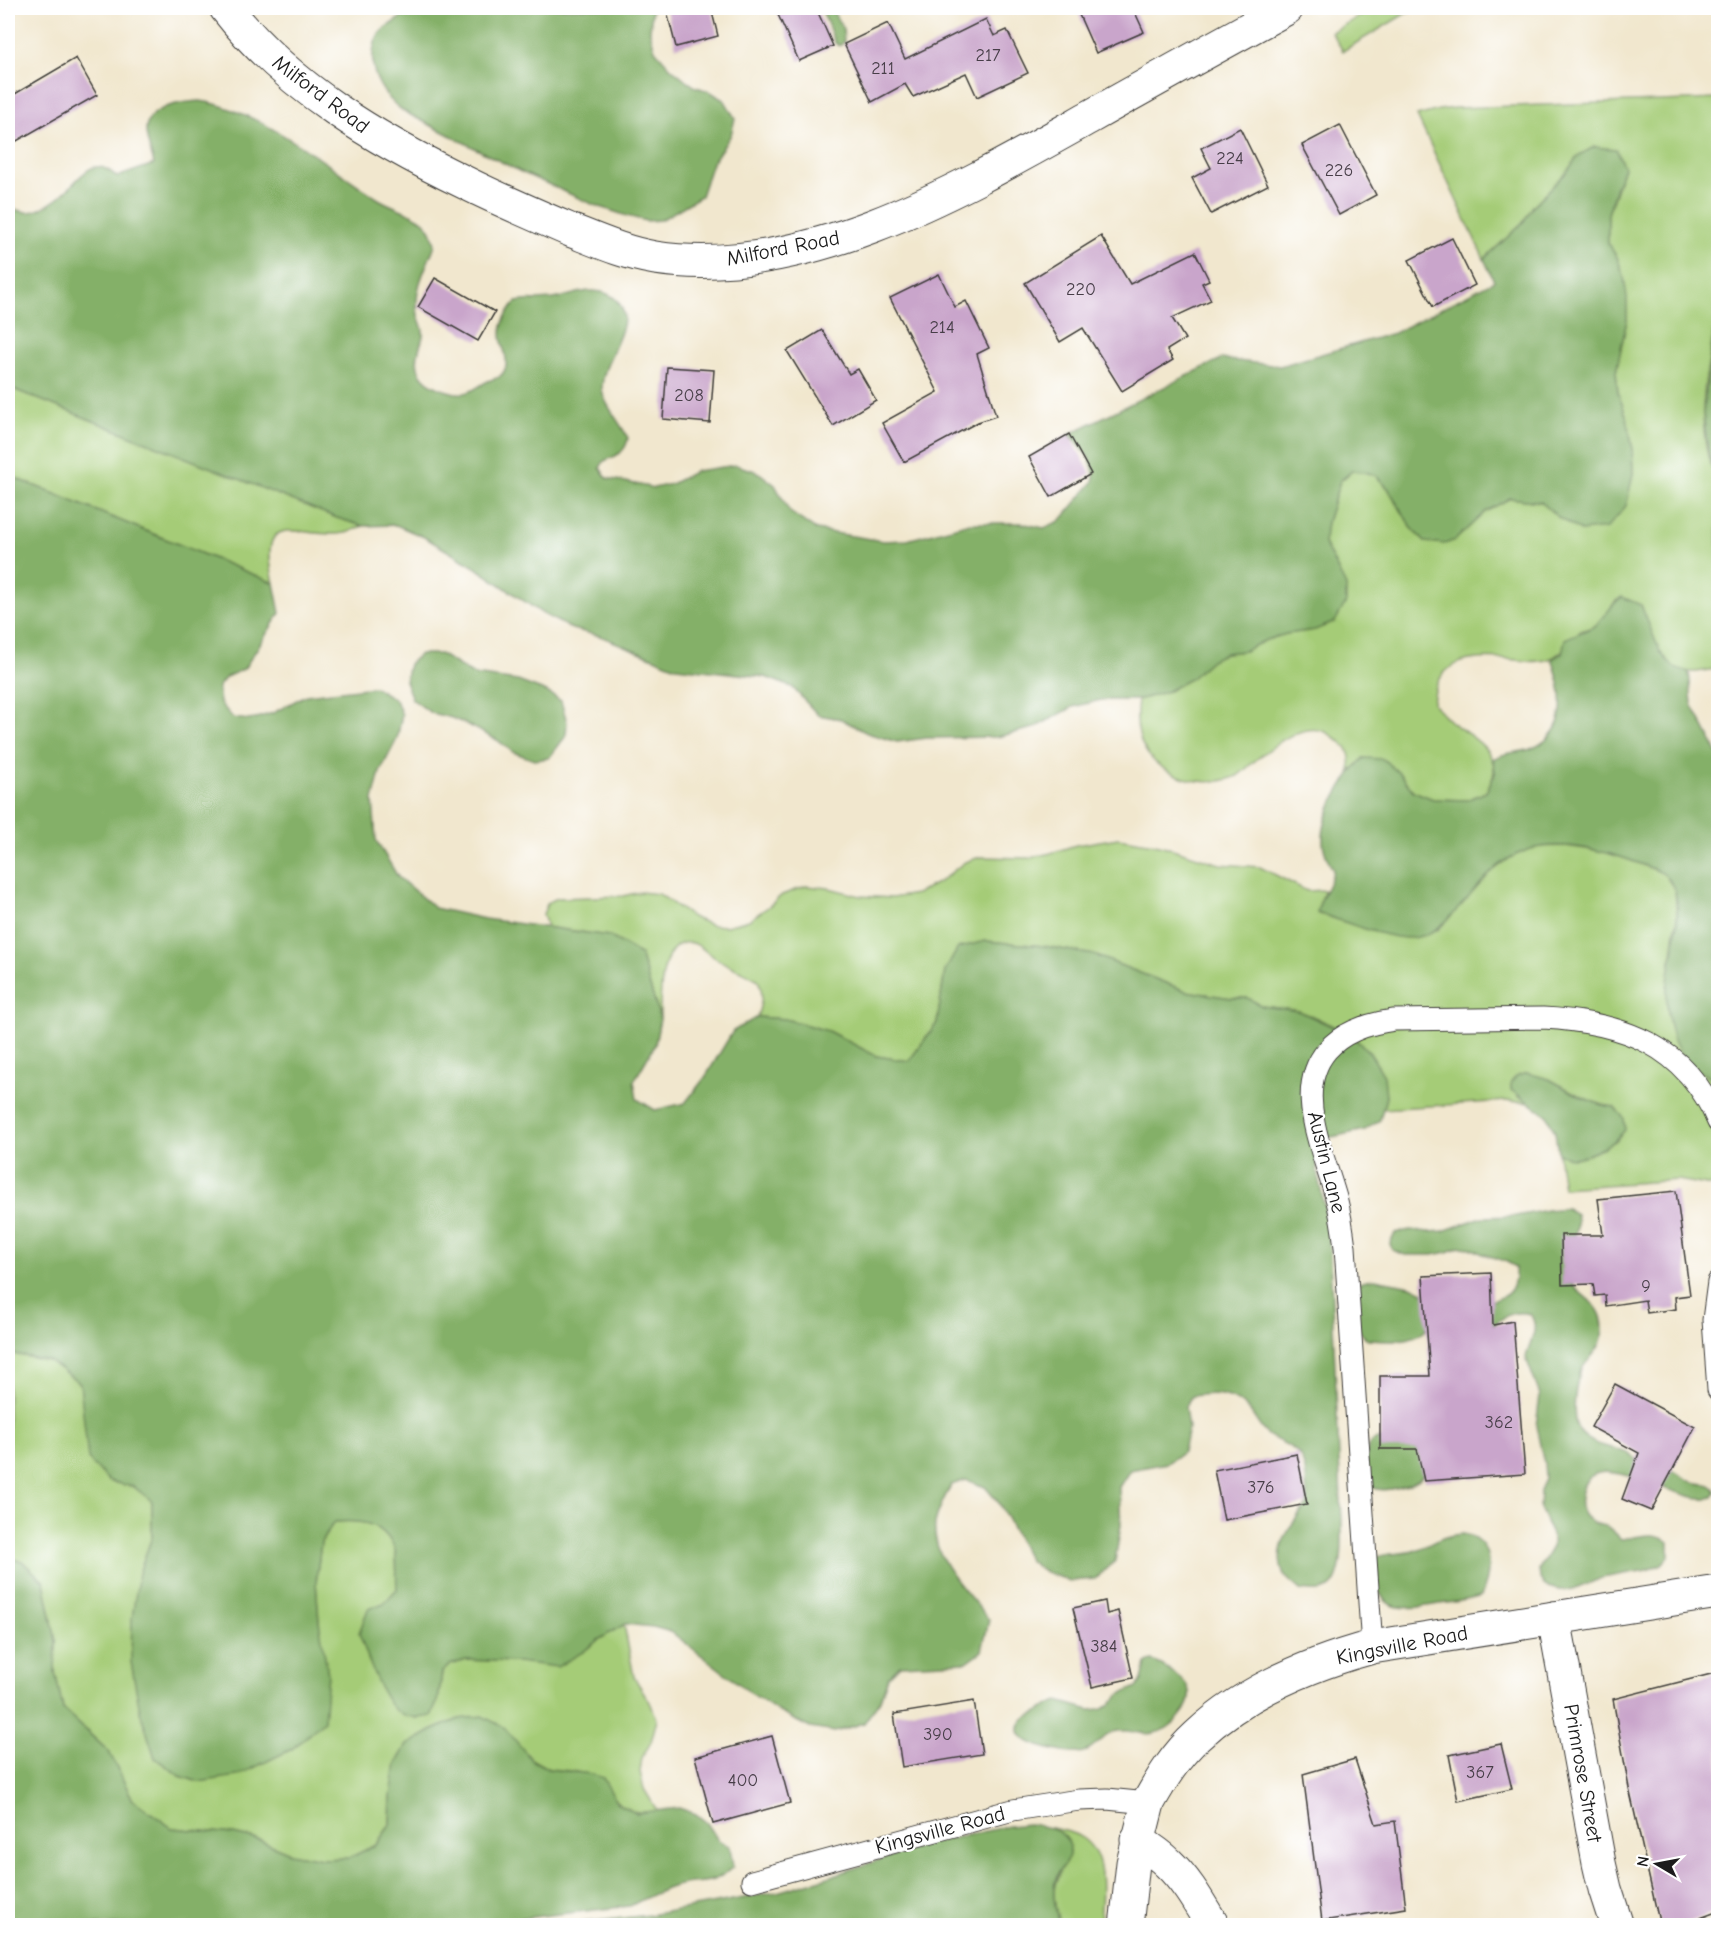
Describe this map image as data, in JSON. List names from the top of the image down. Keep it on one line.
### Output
{"streets":{"street":["Milford Road","Kingsville Road","Primrose Street"],"lane":["Austin Lane"]},"crossings":[["Austin Lane","Kingsville Road"],["Kingsville Road","Primrose Street"]],"house_numbers":["217","211","224","226","220","214","208","9","362","376","384","390","367","400"],"north":"left"}
